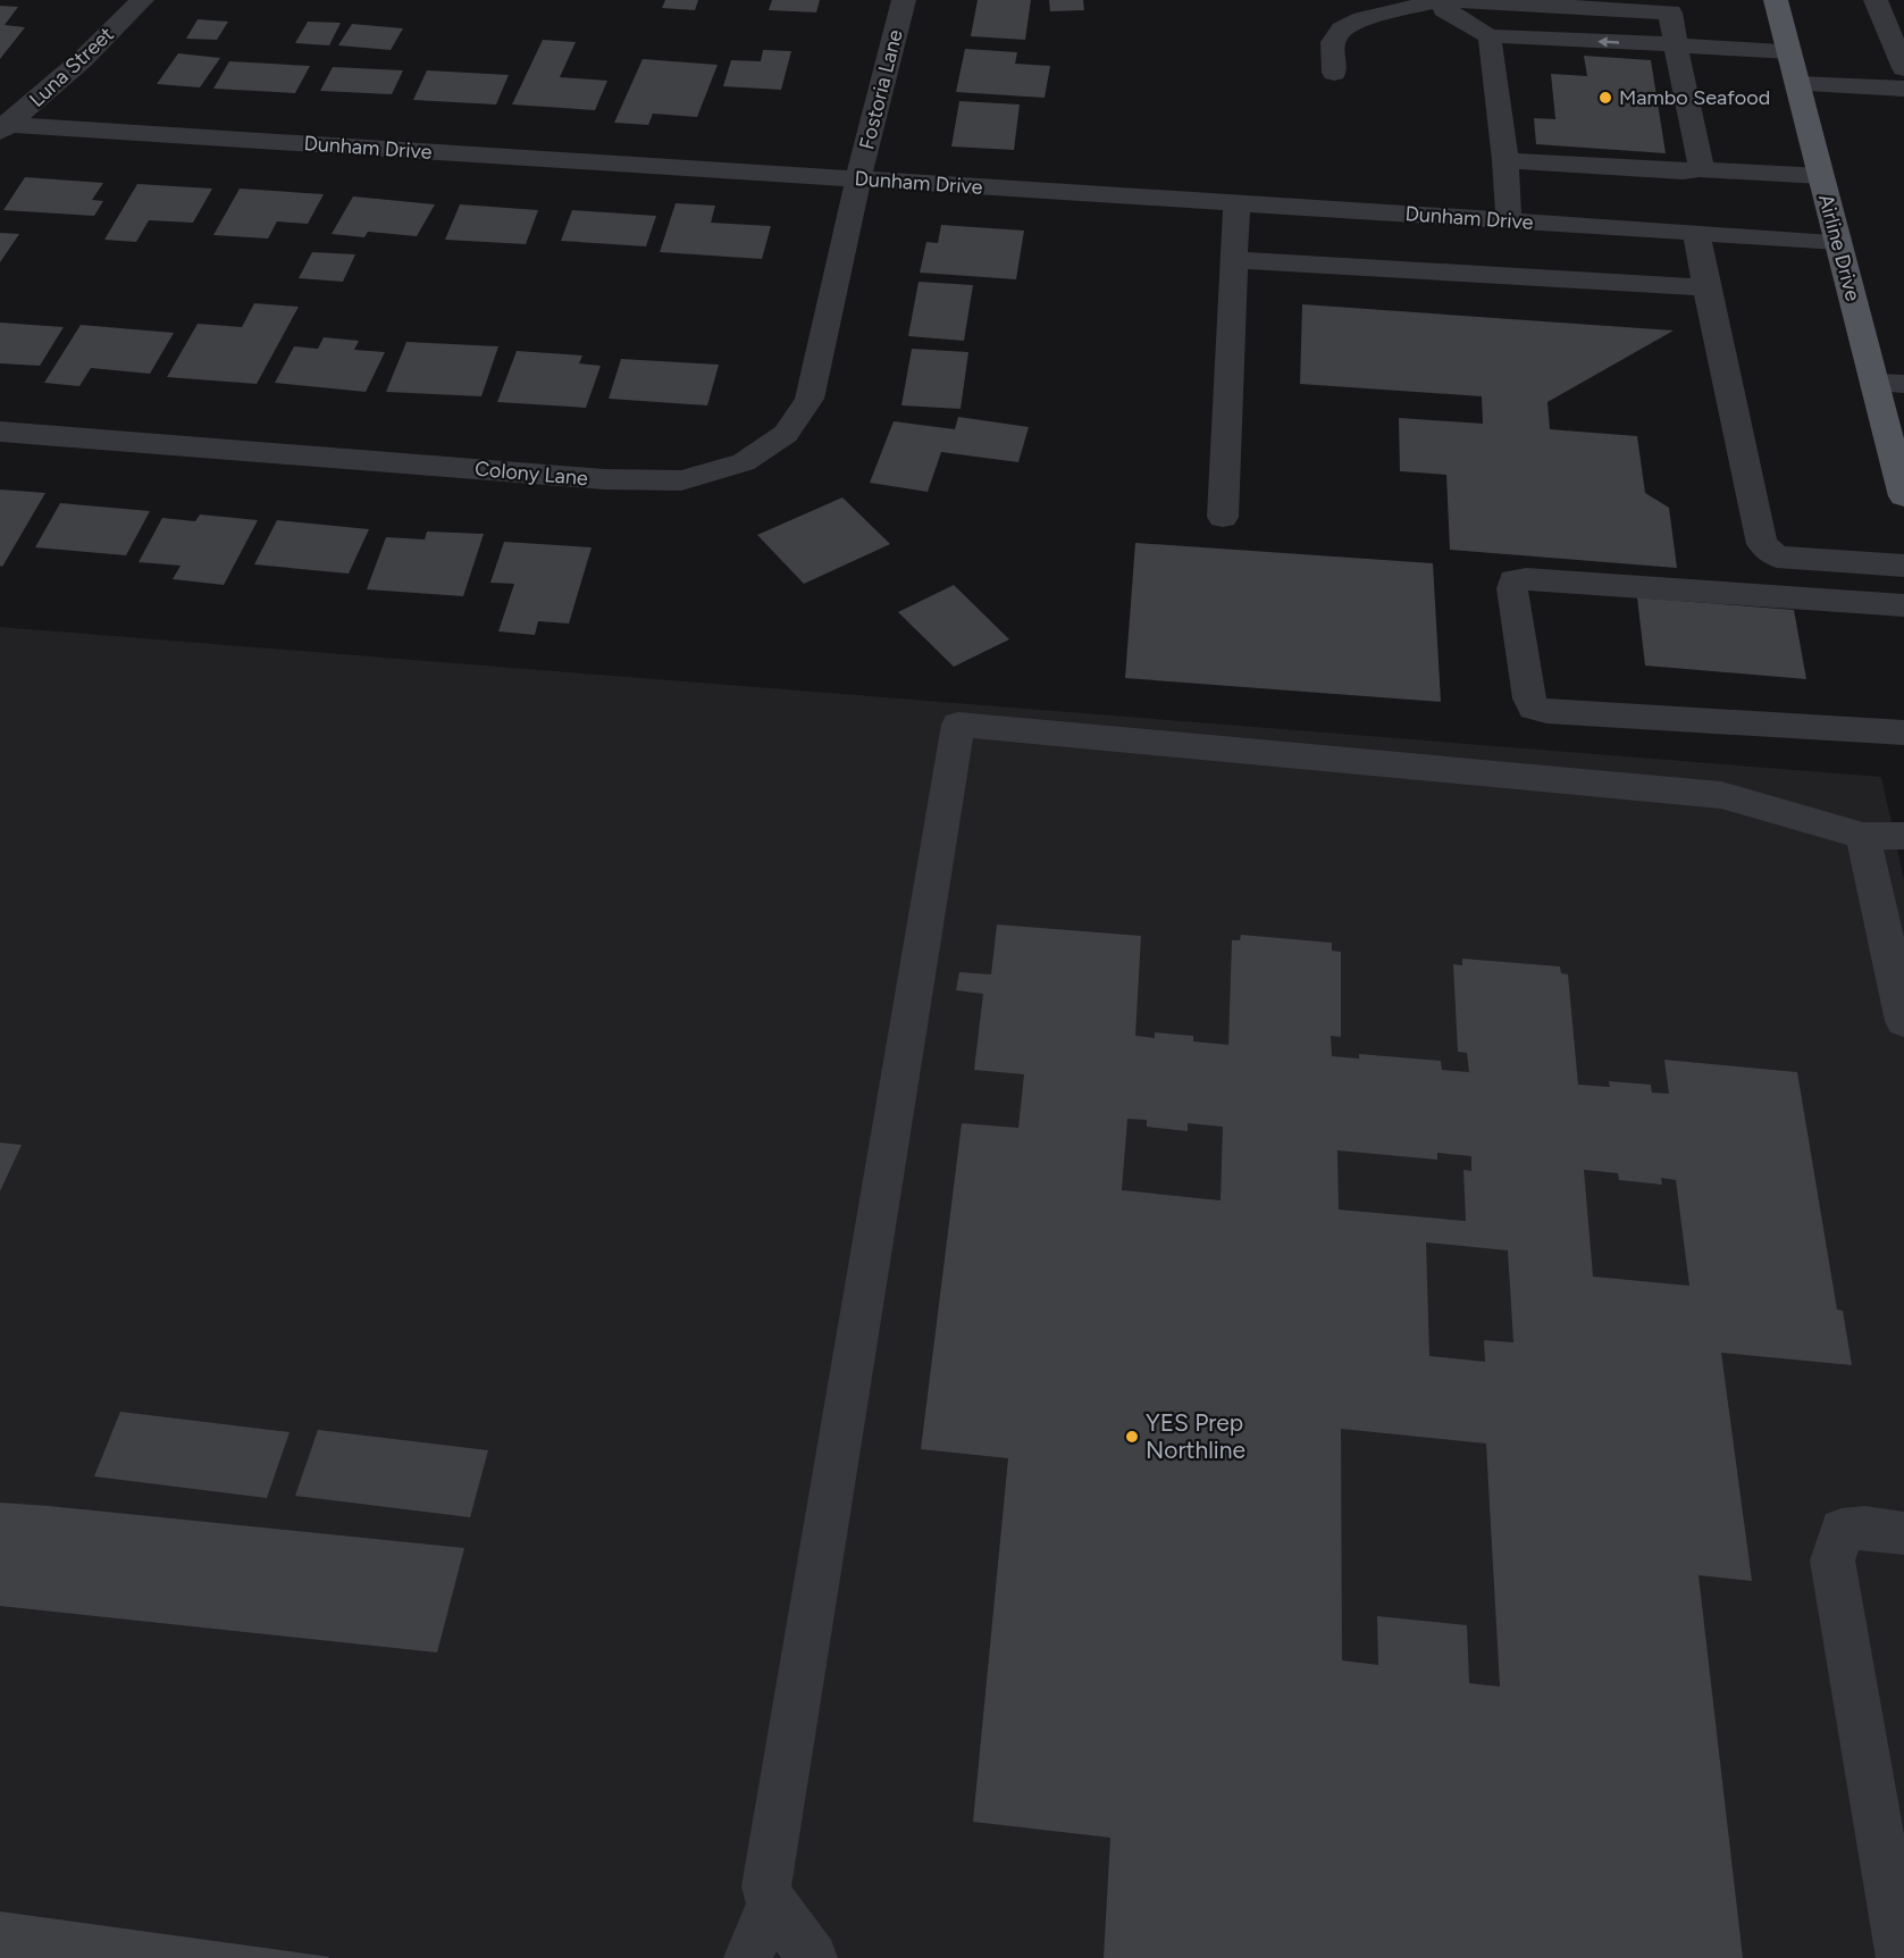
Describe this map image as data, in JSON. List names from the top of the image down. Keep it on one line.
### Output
{"streets":{"main road":["Airline Drive"],"street":["Luna Street","Fostoria Lane","Dunham Drive","Colony Lane"]},"crossings":[["Luna Street","Dunham Drive"],["Fostoria Lane","Dunham Drive"],["Fostoria Lane","Colony Lane"],["Dunham Drive","Airline Drive"],["Dunham Drive","Colony Lane"]],"places":["Mambo Seafood","YES Prep Northline"]}
